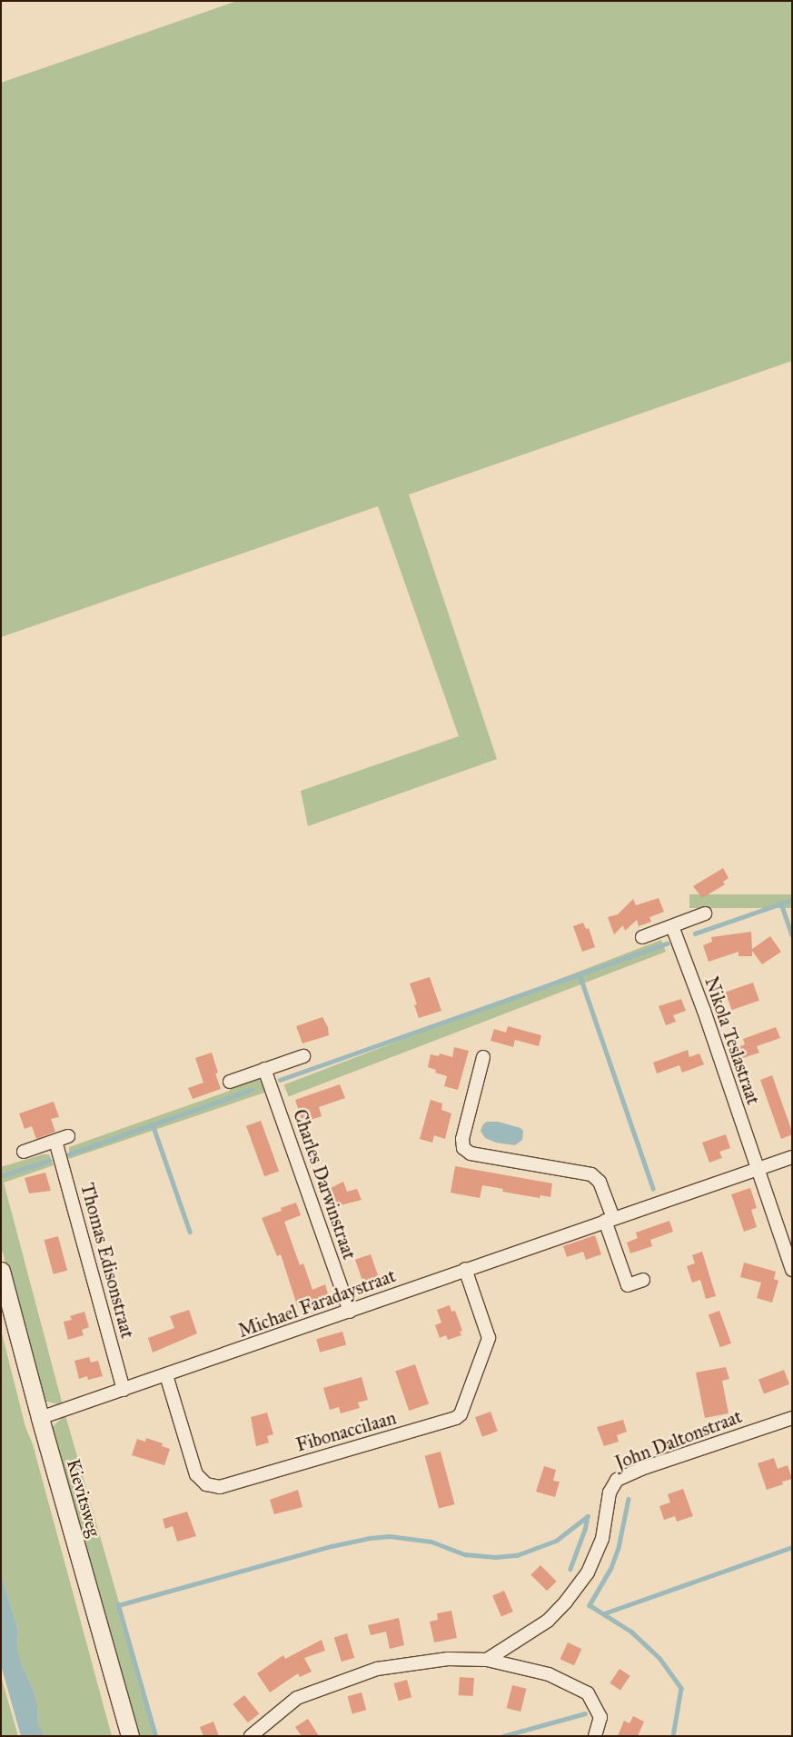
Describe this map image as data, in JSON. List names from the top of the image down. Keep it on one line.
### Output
{"streets":{"street":["Nikola Teslastraat","Charles Darwinstraat","Thomas Edisonstraat","Michael Faradaystraat","Fibonaccilaan","John Daltonstraat","Kievitsweg"]},"crossings":[["Nikola Teslastraat","Michael Faradaystraat"],["Charles Darwinstraat","Michael Faradaystraat"],["Thomas Edisonstraat","Michael Faradaystraat"],["Michael Faradaystraat","Fibonaccilaan"],["Michael Faradaystraat","Kievitsweg"]]}
